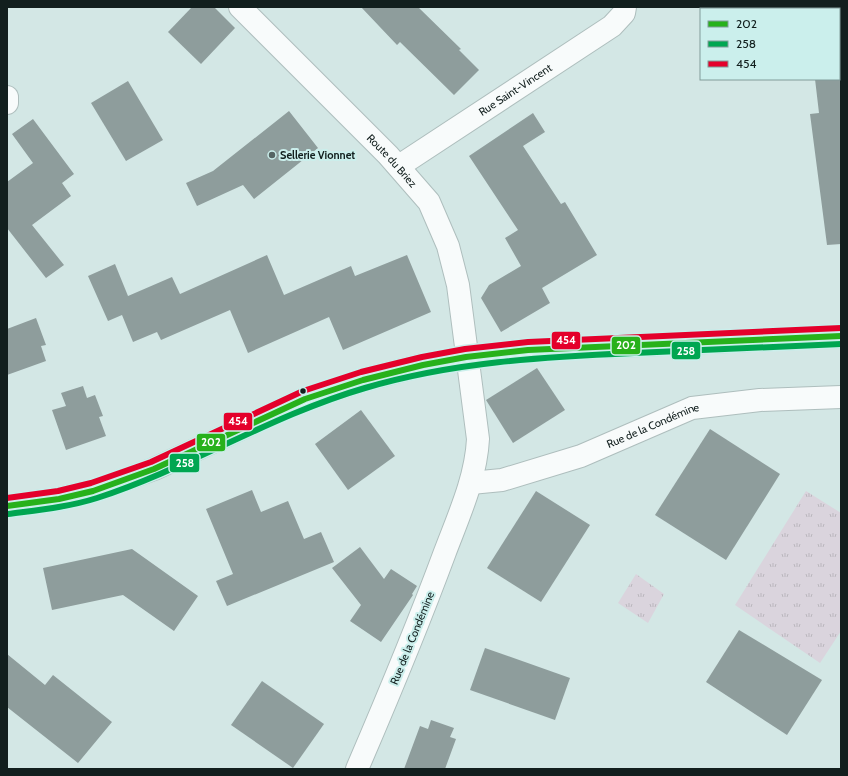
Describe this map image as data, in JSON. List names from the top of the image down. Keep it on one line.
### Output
{"streets":{"street":["Rue Saint-Vincent","Route du Briez","Rue de la Condémine"]},"crossings":[["Rue Saint-Vincent","Route du Briez"],["Route du Briez","Rue de la Condémine"]],"places":["Sellerie Vionnet"],"lines":["transit line 454","transit line 202","transit line 258"],"legend":["202","258","454"]}
